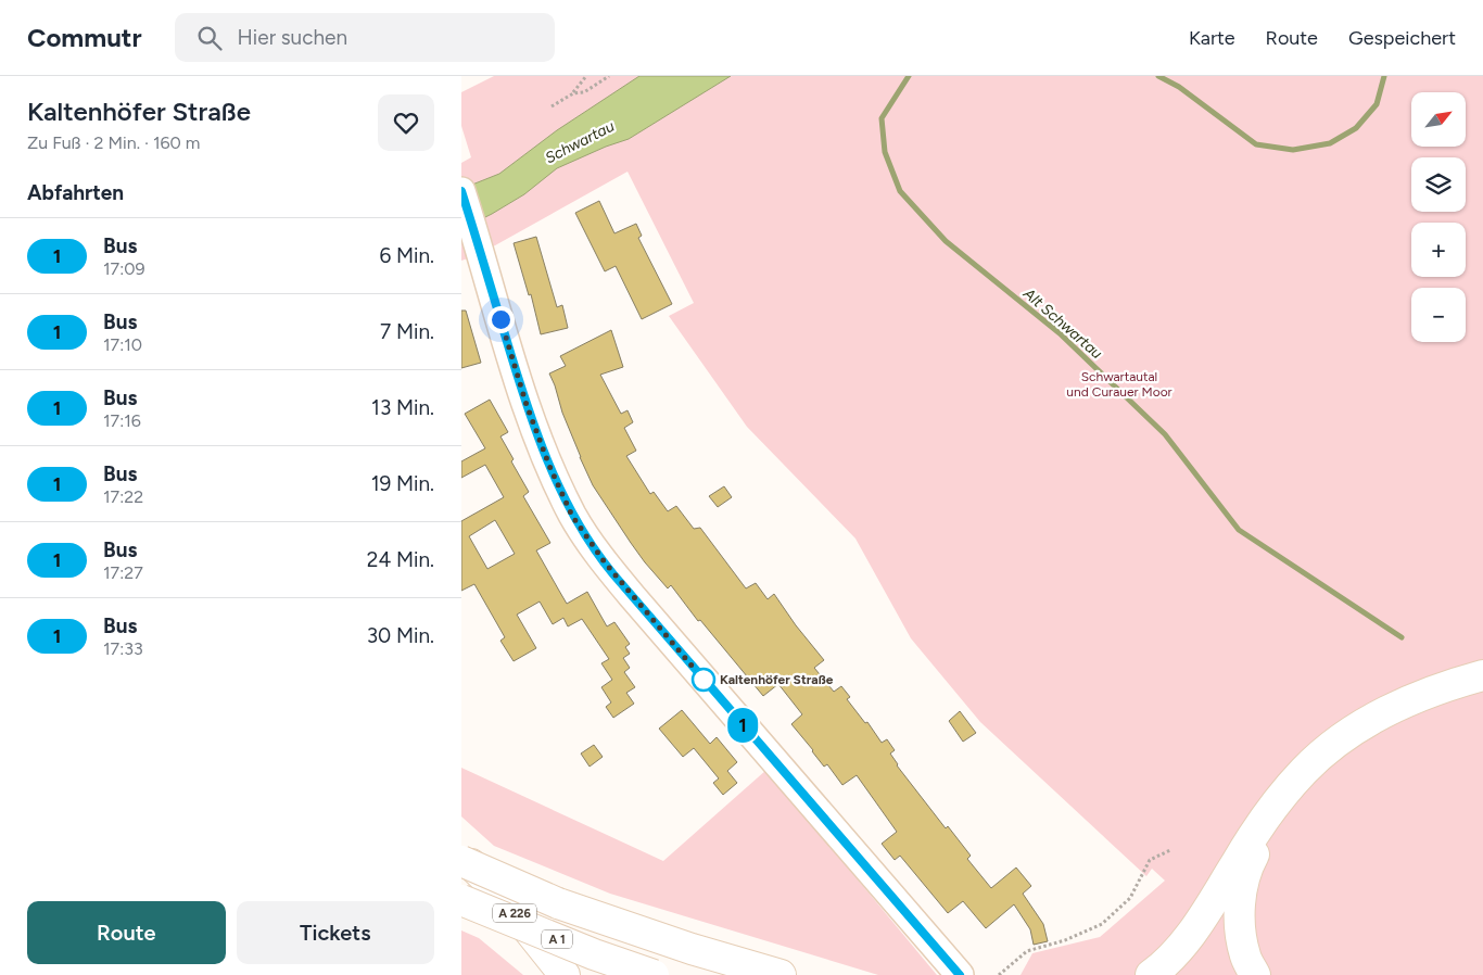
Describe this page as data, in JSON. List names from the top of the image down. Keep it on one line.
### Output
{"streets":{"highway":["A 226","A 1"]},"water":["Schwartau","Alt Schwartau"],"parks":["Schwartautal und Curauer Moor"],"places":["Kaltenhöfer Straße"],"lines":["bus line 1"],"north":"top right","page":{"header":"Commutr","search":"Hier suchen","nav":["Karte","Route","Gespeichert"],"heading":[["Kaltenhöfer Straße","Zu Fuß · 2 Min. · 160 m"],"Abfahrten"],"on_map":"1","map_buttons":["+","−"],"list":[{"mark":"1","name":"Bus","note":"17:09","value":"6 Min."},{"mark":"1","name":"Bus","note":"17:10","value":"7 Min."},{"mark":"1","name":"Bus","note":"17:16","value":"13 Min."},{"mark":"1","name":"Bus","note":"17:22","value":"19 Min."},{"mark":"1","name":"Bus","note":"17:27","value":"24 Min."},{"mark":"1","name":"Bus","note":"17:33","value":"30 Min."}],"buttons":["Route","Tickets"]}}
